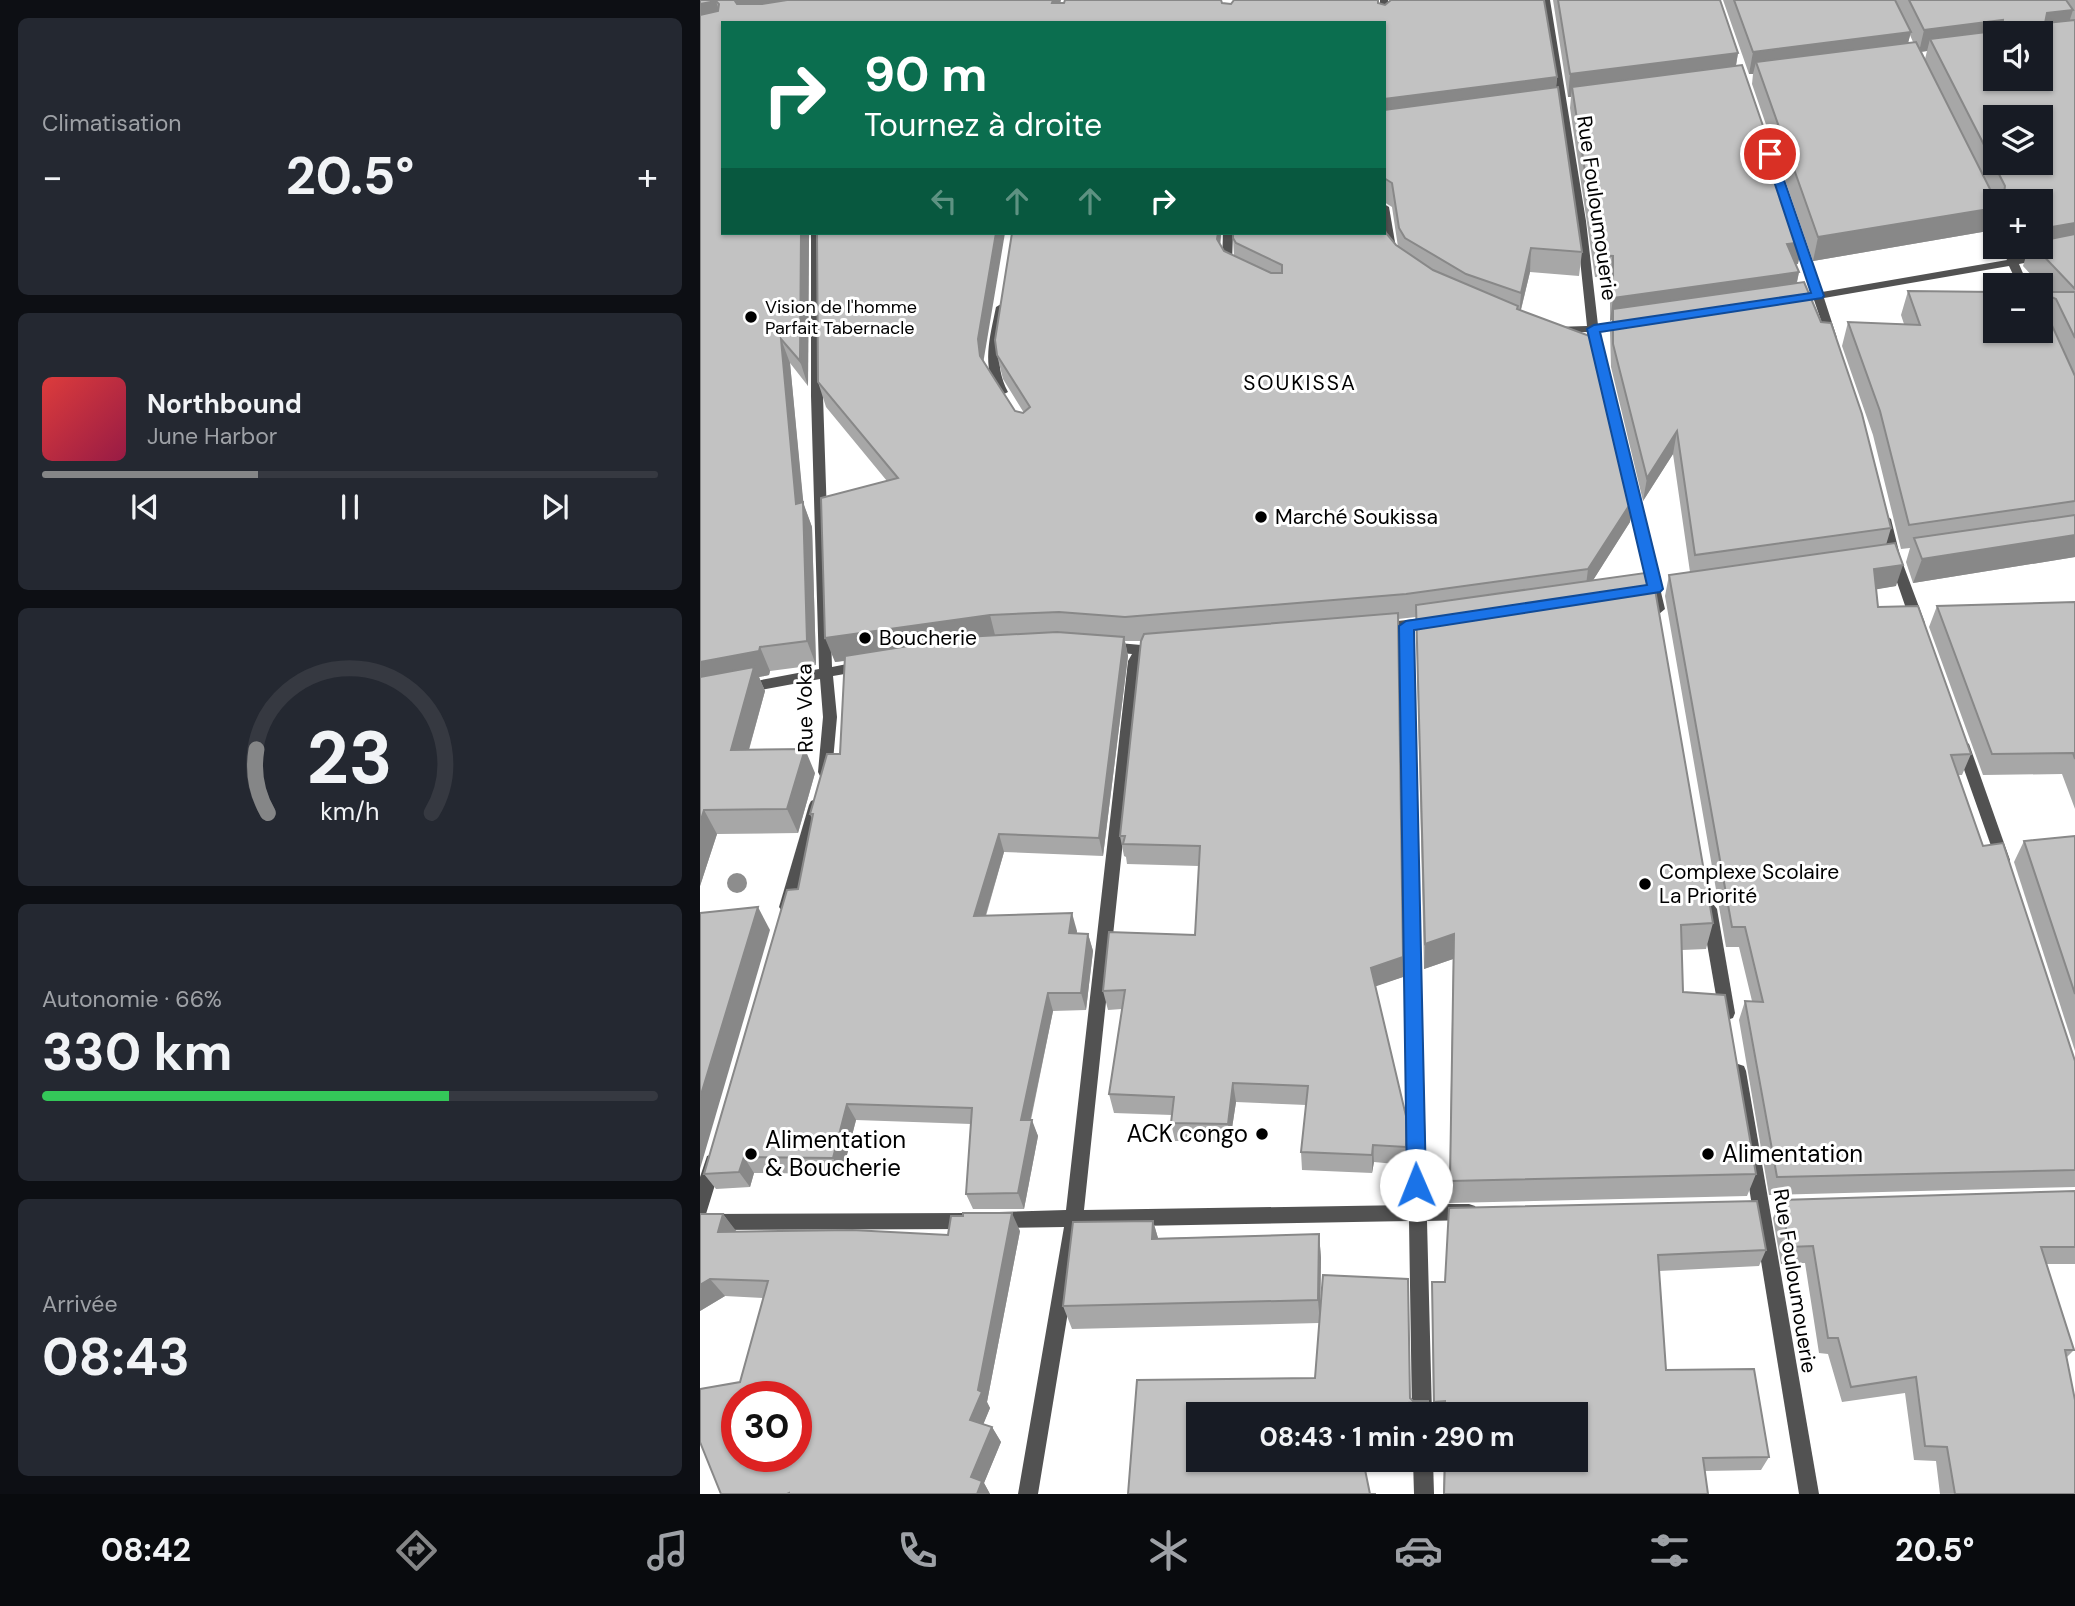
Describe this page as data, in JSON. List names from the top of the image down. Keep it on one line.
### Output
{"streets":{"street":["Rue Fouloumouerie","Rue Voka"]},"districts":["SOUKISSA"],"places":["Vision de l'homme Parfait Tabernacle","Marché Soukissa","Boucherie","Complexe Scolaire La Priorité","ACK congo","Alimentation & Boucherie","Alimentation"],"page":{"tile":["Climatisation",["Autonomie · 66%","330 km"],["Arrivée","08:43"]],"map_buttons":["+","−"],"turn":["90 m","Tournez à droite"],"heat":["−","20.5°","+"],"song":["Northbound","June Harbor"],"limit":"30","trip":"08:43 · 1 min · 290 m","tabs":["08:42","20.5°"],"gauge":["23","km/h"]}}
